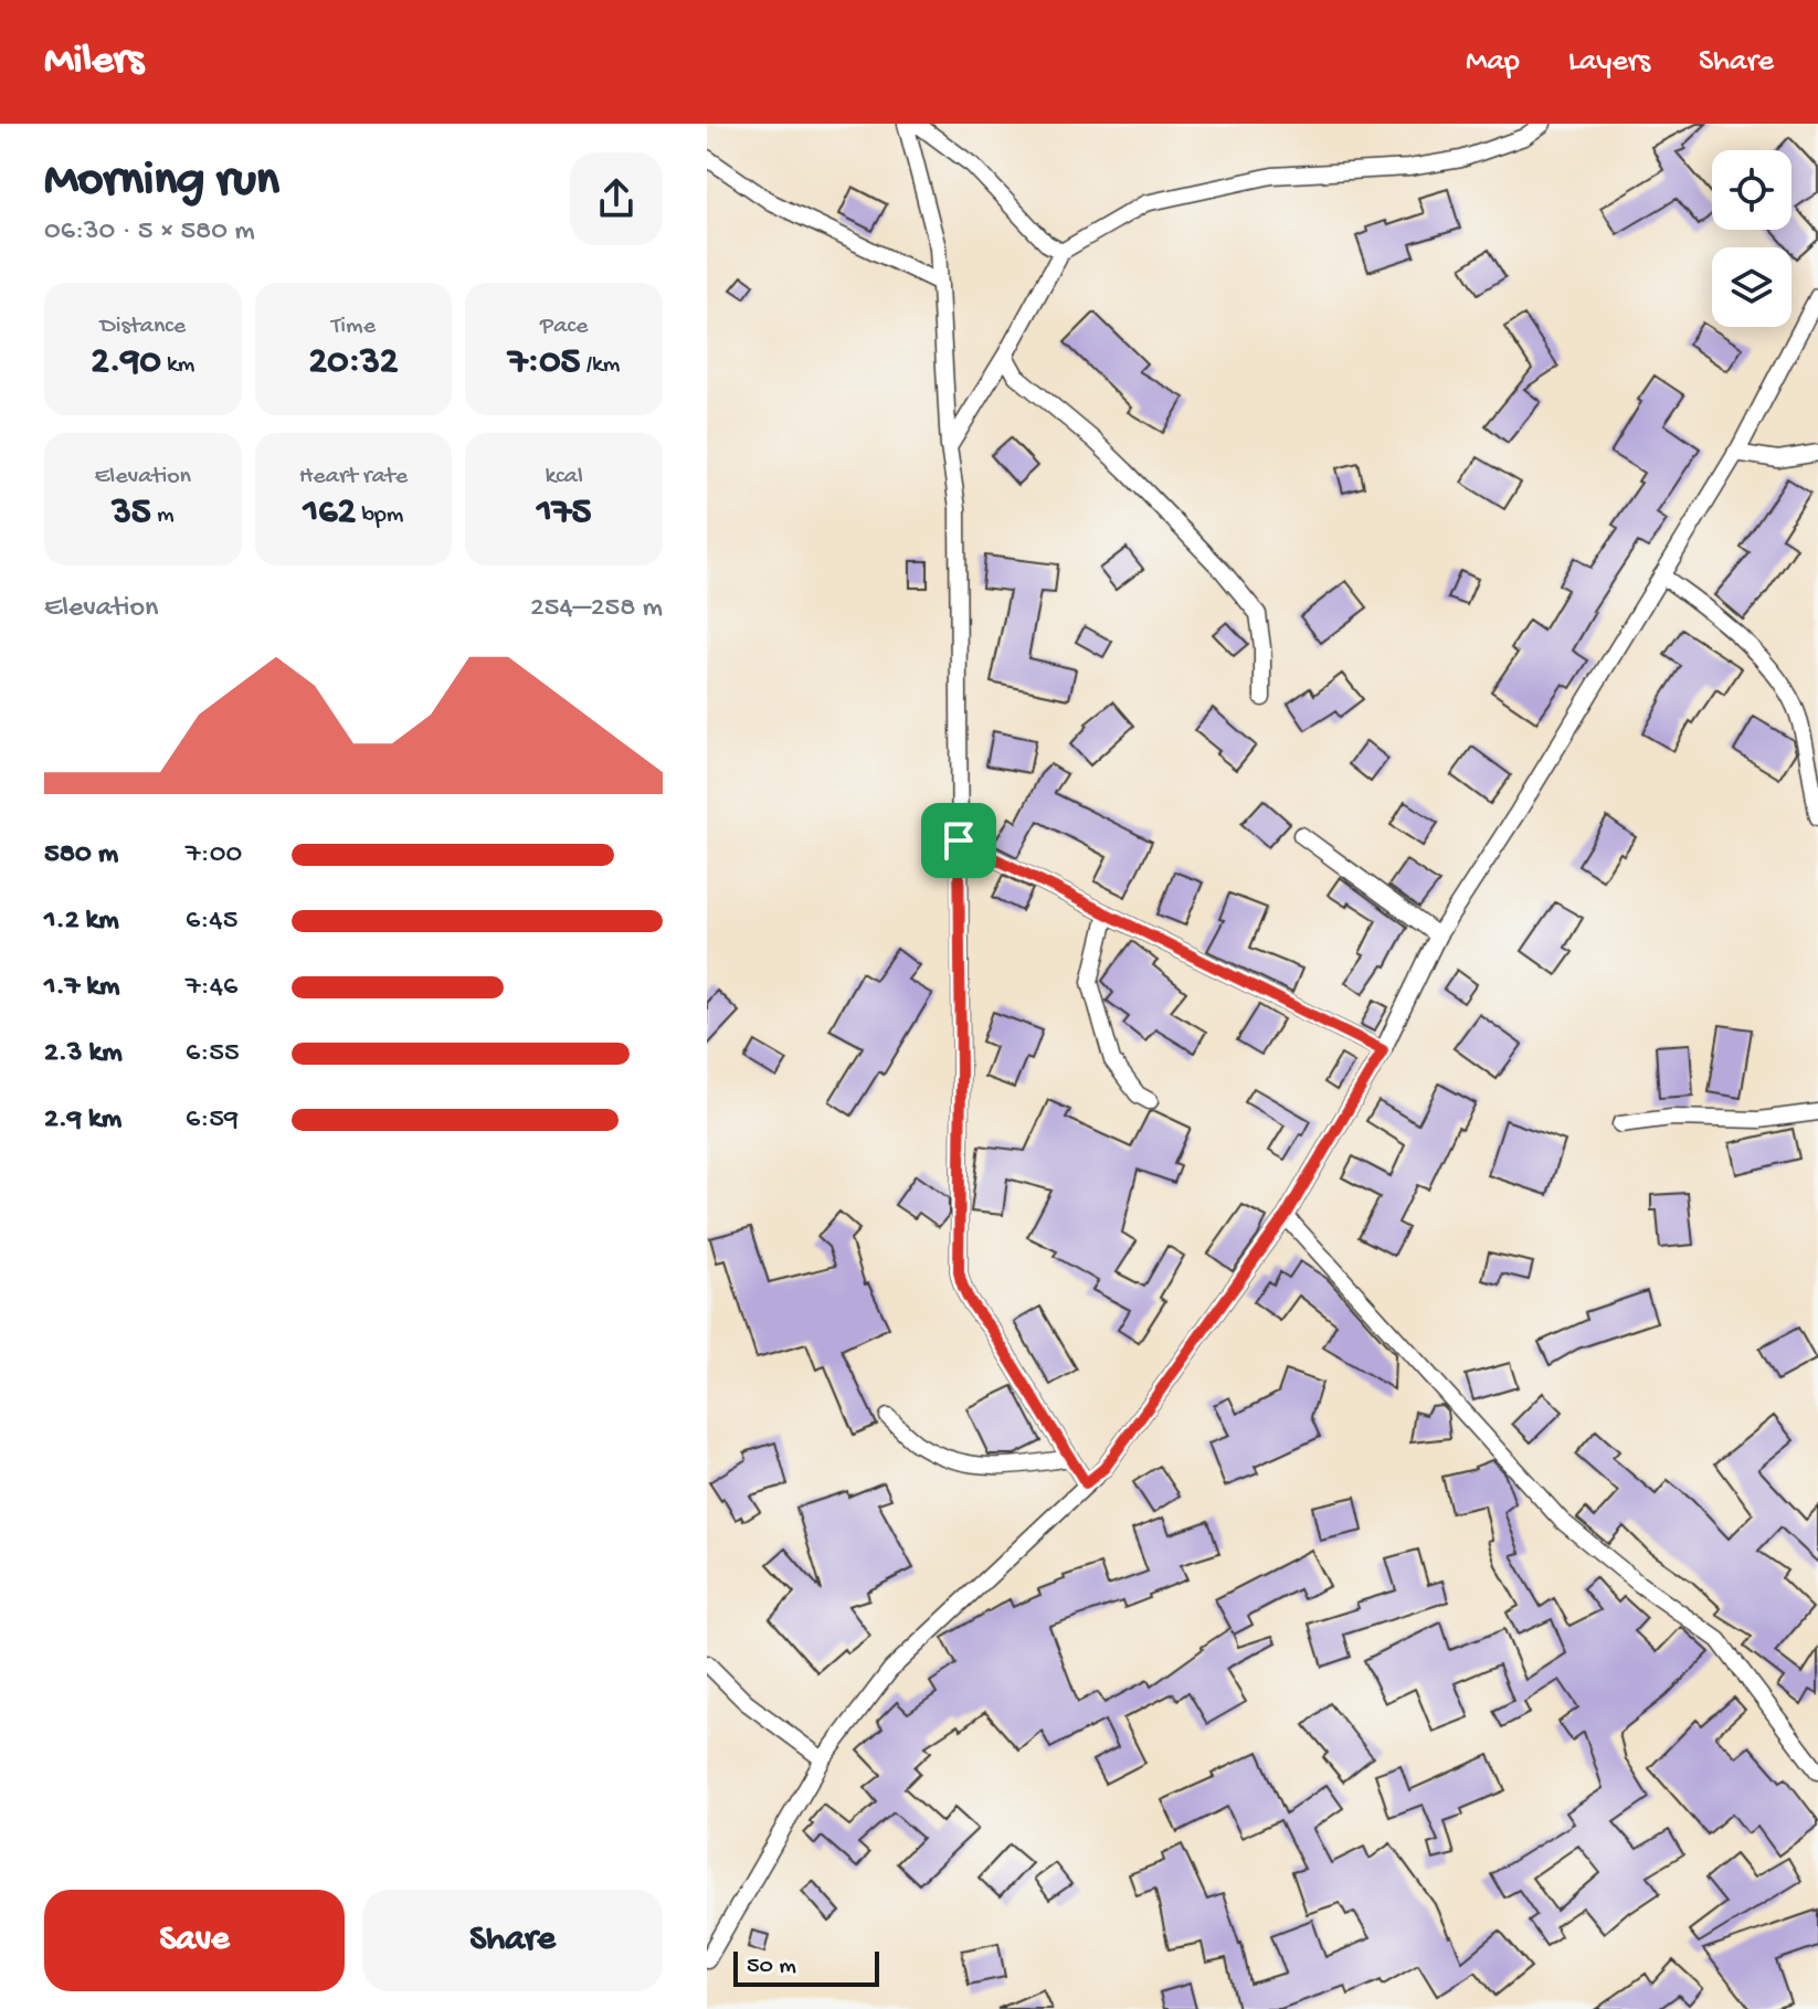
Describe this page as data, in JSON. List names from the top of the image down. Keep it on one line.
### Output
{"scale_bar":"50 m","page":{"header":"Milers","nav":["Map","Layers","Share"],"heading":["Morning run","06:30 · 5 × 580 m"],"stats":[["Distance","2.90 km"],["Time","20:32"],["Pace","7:05 /km"],["Elevation","35 m"],["Heart rate","162 bpm"],["kcal","175"]],"chart":["Elevation","254–258 m"],"list":[{"name":"580 m","note":"7:00"},{"name":"1.2 km","note":"6:45"},{"name":"1.7 km","note":"7:46"},{"name":"2.3 km","note":"6:55"},{"name":"2.9 km","note":"6:59"}],"buttons":["Save","Share"],"scale":"50 m"}}
